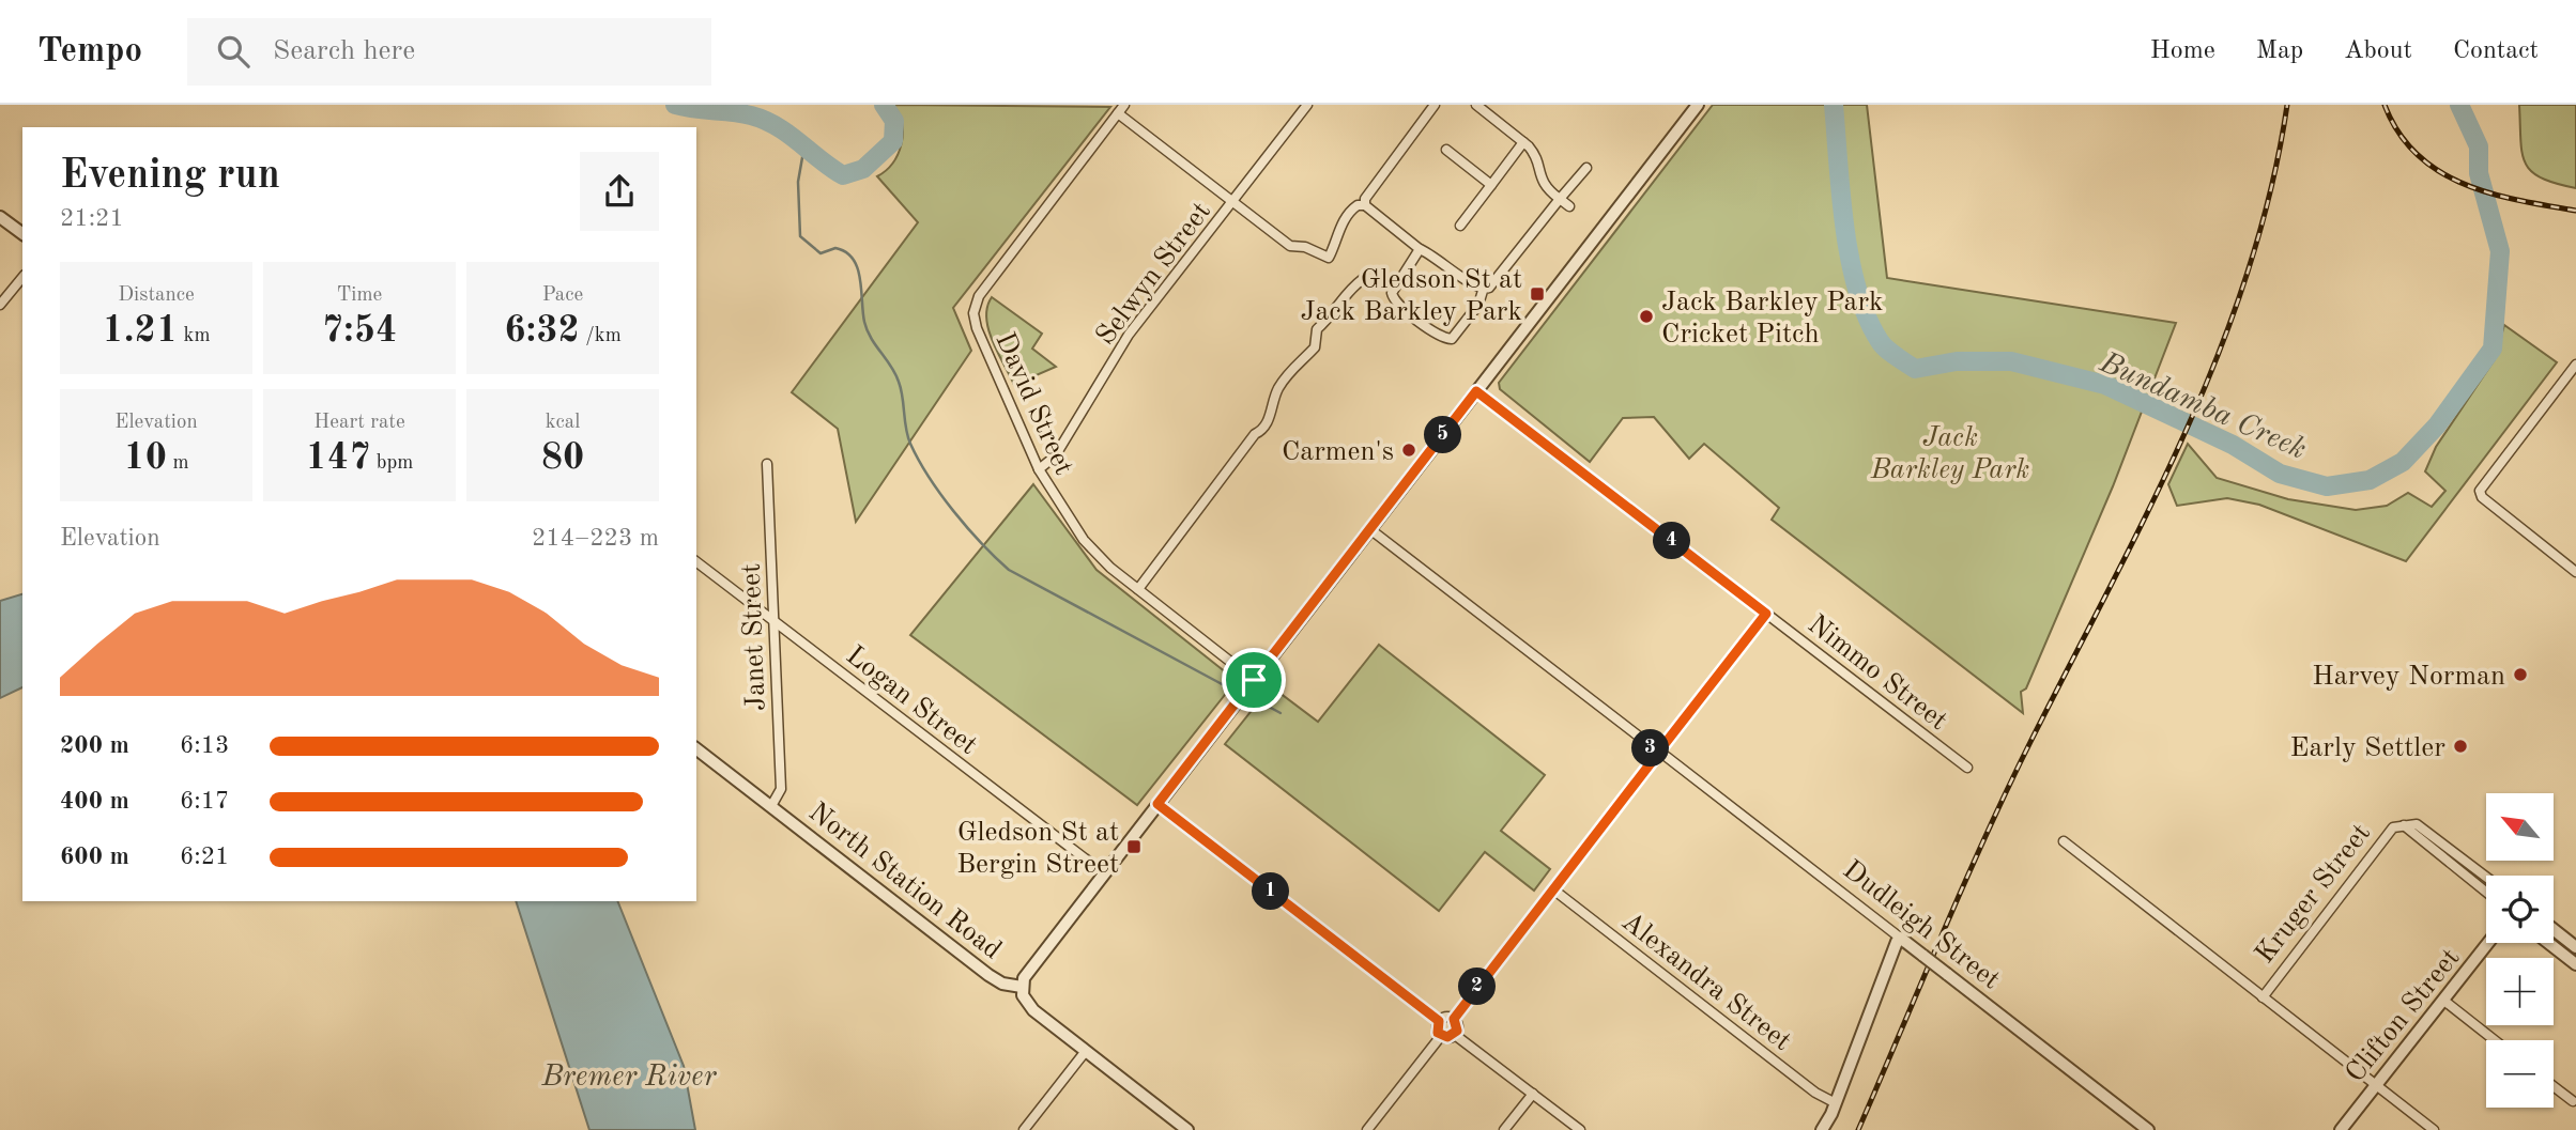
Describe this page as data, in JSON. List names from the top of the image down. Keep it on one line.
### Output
{"streets":{"street":["Selwyn Street","David Street","Janet Street","Nimmo Street","Logan Street","North Station Road","Kruger Street","Dudleigh Street","Alexandra Street","Clifton Street"]},"crossings":[["Selwyn Street","David Street"],["Janet Street","Logan Street"],["Janet Street","North Station Road"]],"water":["Bundamba Creek","Bremer River"],"parks":["Jack Barkley Park"],"places":{"transit":["Gledson St at Jack Barkley Park","Gledson St at Bergin Street"],"other":["Jack Barkley Park Cricket Pitch","Carmen's","Harvey Norman","Early Settler"]},"north":"top left","page":{"header":"Tempo","search":"Search here","nav":["Home","Map","About","Contact"],"heading":["Evening run","21:21"],"stats":[["Distance","1.21 km"],["Time","7:54"],["Pace","6:32 /km"],["Elevation","10 m"],["Heart rate","147 bpm"],["kcal","80"]],"pins":["5","4","3","1","2"],"chart":["Elevation","214–223 m"],"list":[{"name":"200 m","note":"6:13"},{"name":"400 m","note":"6:17"},{"name":"600 m","note":"6:21"}],"map_buttons":["+","−"]}}
